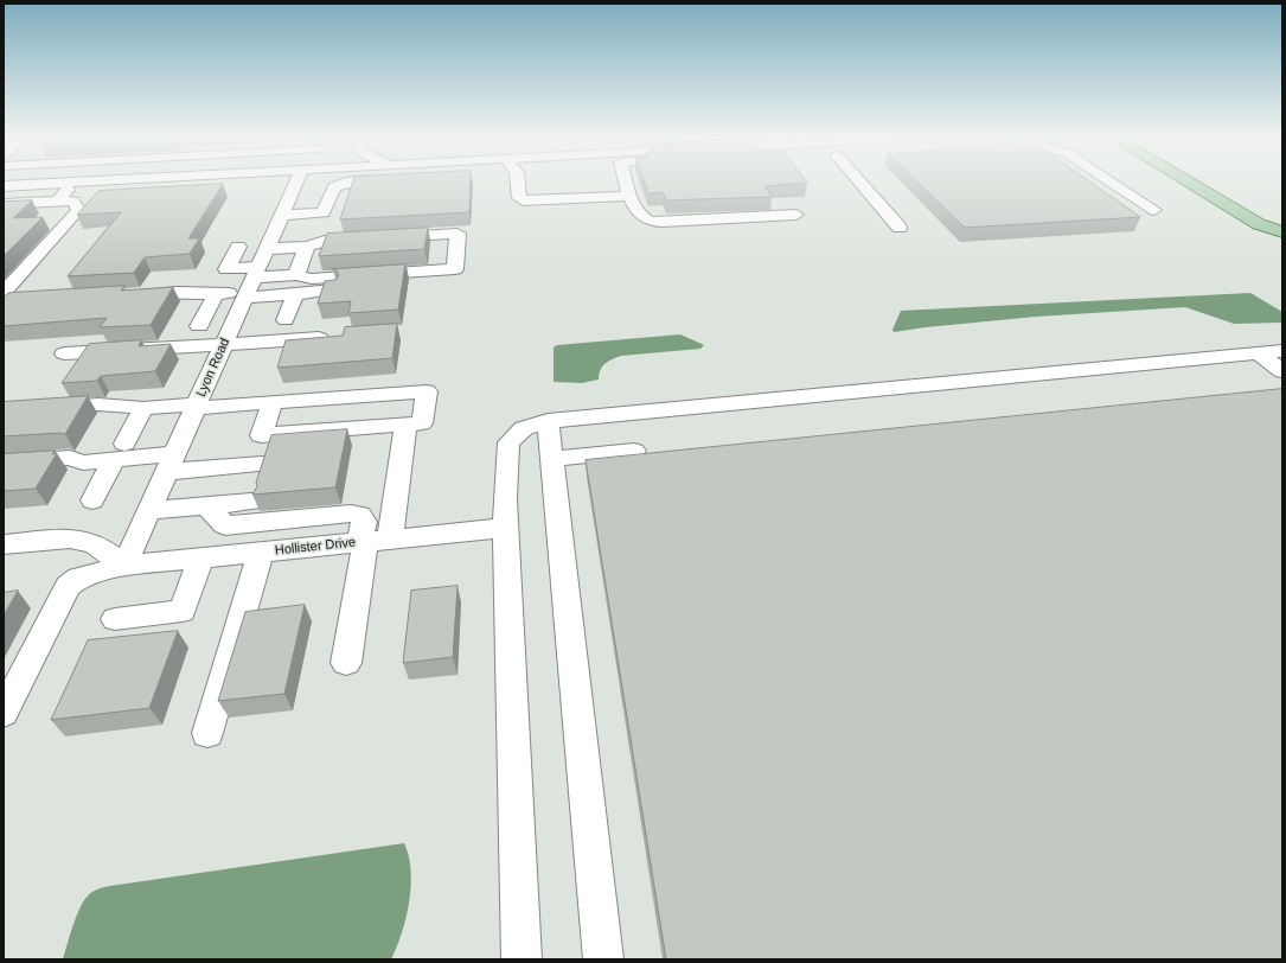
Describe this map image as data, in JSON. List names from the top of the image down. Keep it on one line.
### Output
{"streets":{"street":["Lyon Road","Hollister Drive"]},"crossings":[["Lyon Road","Hollister Drive"]]}
